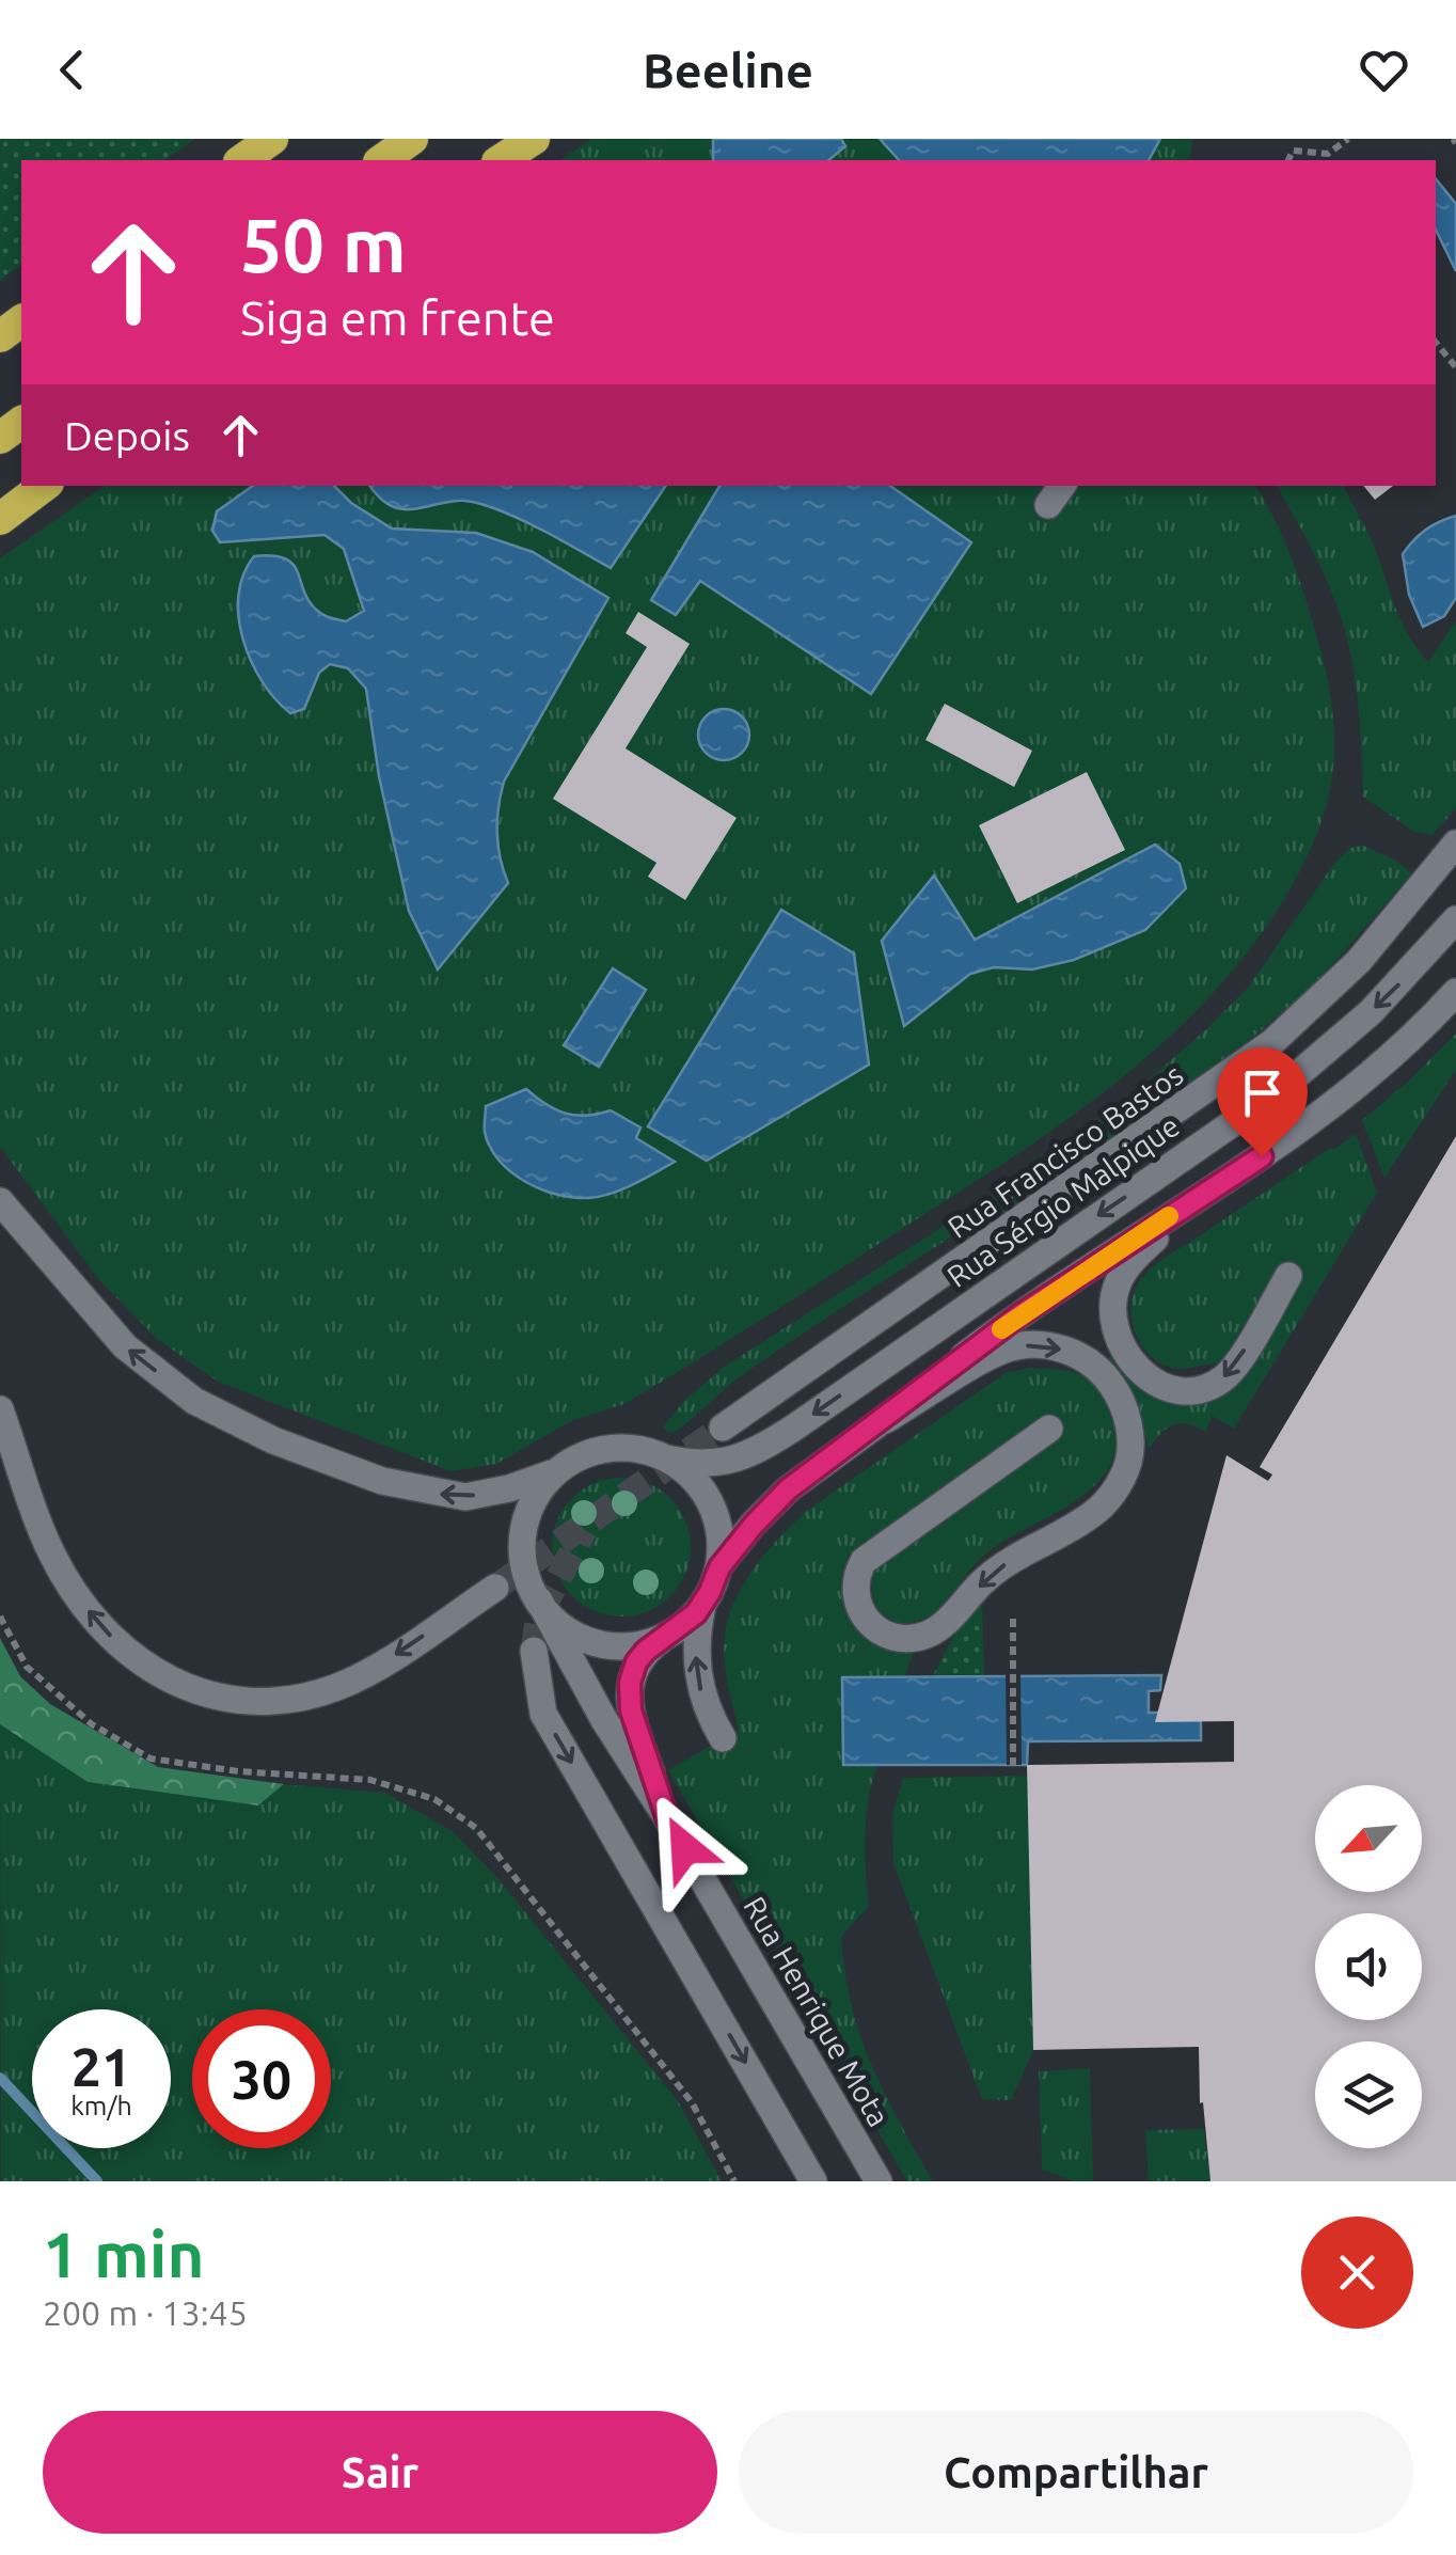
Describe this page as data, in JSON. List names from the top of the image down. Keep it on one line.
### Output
{"streets":{"street":["Rua Francisco Bastos","Rua Sérgio Malpique","Rua Henrique Mota"]},"crossings":[["Rua Sérgio Malpique","Rua Henrique Mota"]],"north":"bottom left","page":{"header":"Beeline","turn":["50 m","Siga em frente"],"then":"Depois","speed":"21 km/h","limit":"30","heading":["1 min","200 m · 13:45"],"buttons":["Sair","Compartilhar"]}}
